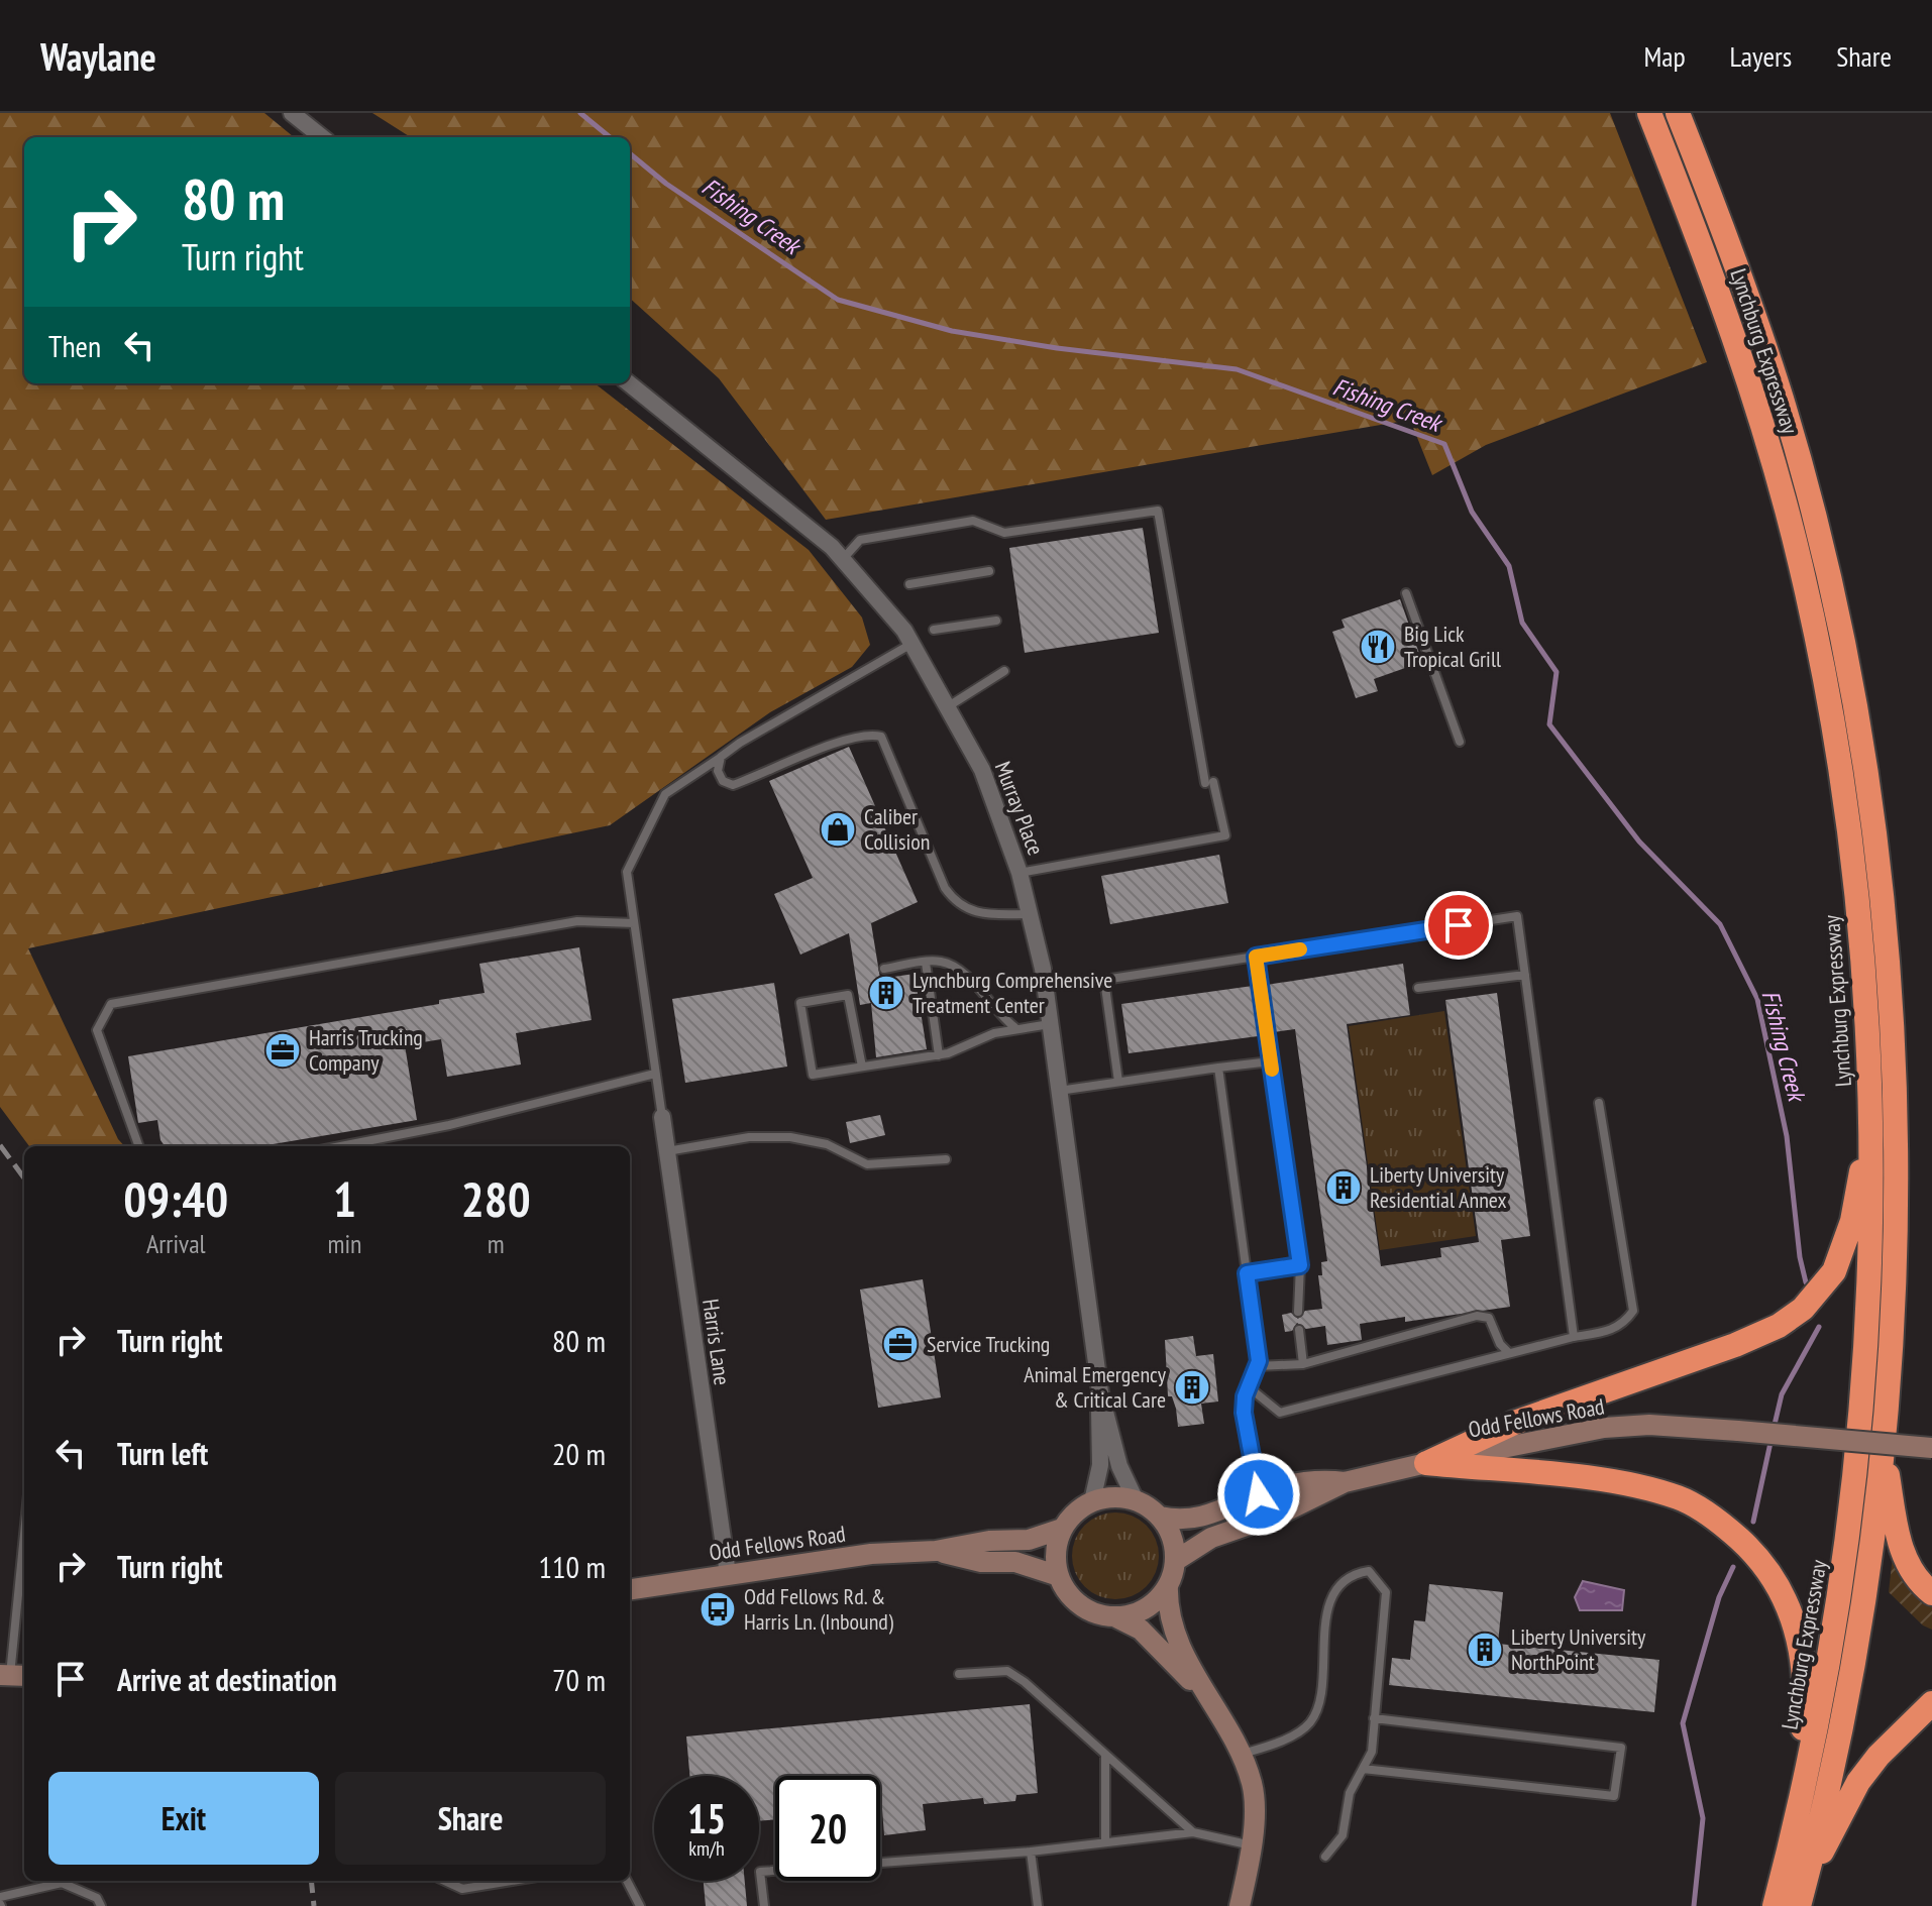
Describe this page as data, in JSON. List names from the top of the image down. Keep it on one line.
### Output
{"streets":{"highway":["Lynchburg Expressway"],"main road":["Odd Fellows Road"],"street":["Murray Place","Harris Lane"]},"crossings":[["Murray Place","Odd Fellows Road"],["Harris Lane","Odd Fellows Road"]],"water":["Fishing Creek"],"places":{"restaurant":["Big Lick Tropical Grill"],"shop":["Caliber Collision"],"building":["Lynchburg Comprehensive Treatment Center","Liberty University Residential Annex","Animal Emergency & Critical Care","Liberty University NorthPoint"],"office":["Harris Trucking Company","Service Trucking"],"bus stop":["Odd Fellows Rd. & Harris Ln. (Inbound)"]},"page":{"header":"Waylane","nav":["Map","Layers","Share"],"turn":["80 m","Turn right"],"then":"Then","eta":["09:40","Arrival","1","min","280","m"],"list":[{"name":"Turn right","value":"80 m"},{"name":"Turn left","value":"20 m"},{"name":"Turn right","value":"110 m"},{"name":"Arrive at destination","value":"70 m"}],"buttons":["Exit","Share"],"speed":"15 km/h","limit":"20"}}
